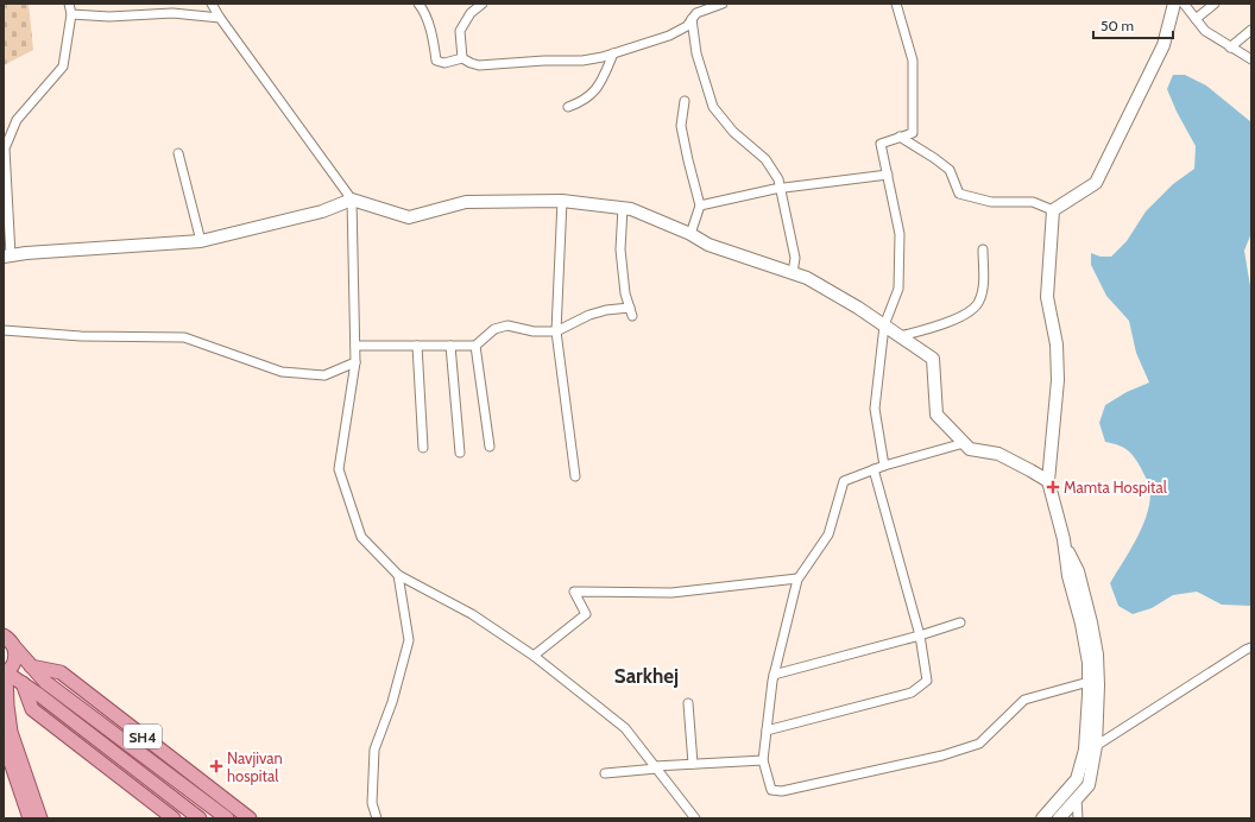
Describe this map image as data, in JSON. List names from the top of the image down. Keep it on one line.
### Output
{"streets":{"main road":["SH4"]},"districts":["Sarkhej"],"places":{"health":["Mamta Hospital","Navjivan hospital"]},"scale_bar":"50 m"}
